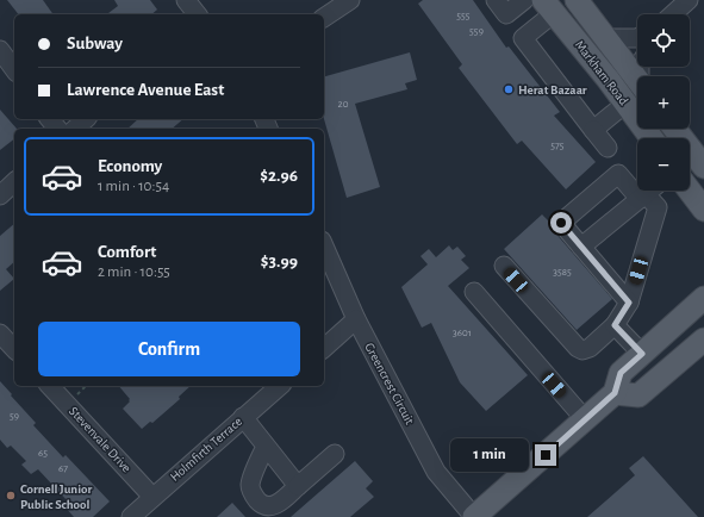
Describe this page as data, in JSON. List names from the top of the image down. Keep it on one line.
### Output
{"streets":{"main road":["Markham Road"],"street":["Greencrest Circuit","Stevenvale Drive","Holmfirth Terrace"]},"crossings":[["Stevenvale Drive","Holmfirth Terrace"]],"places":["Herat Bazaar","Cornell Junior Public School"],"house_numbers":["555","559","20","575","3585","3601","59","65","67"],"page":{"map_buttons":["+","−"],"banner":["Subway","Lawrence Avenue East"],"list":[{"name":"Economy","note":"1 min · 10:54","value":"$2.96"},{"name":"Comfort","note":"2 min · 10:55","value":"$3.99"}],"buttons":"Confirm","bubble":"1 min"}}
